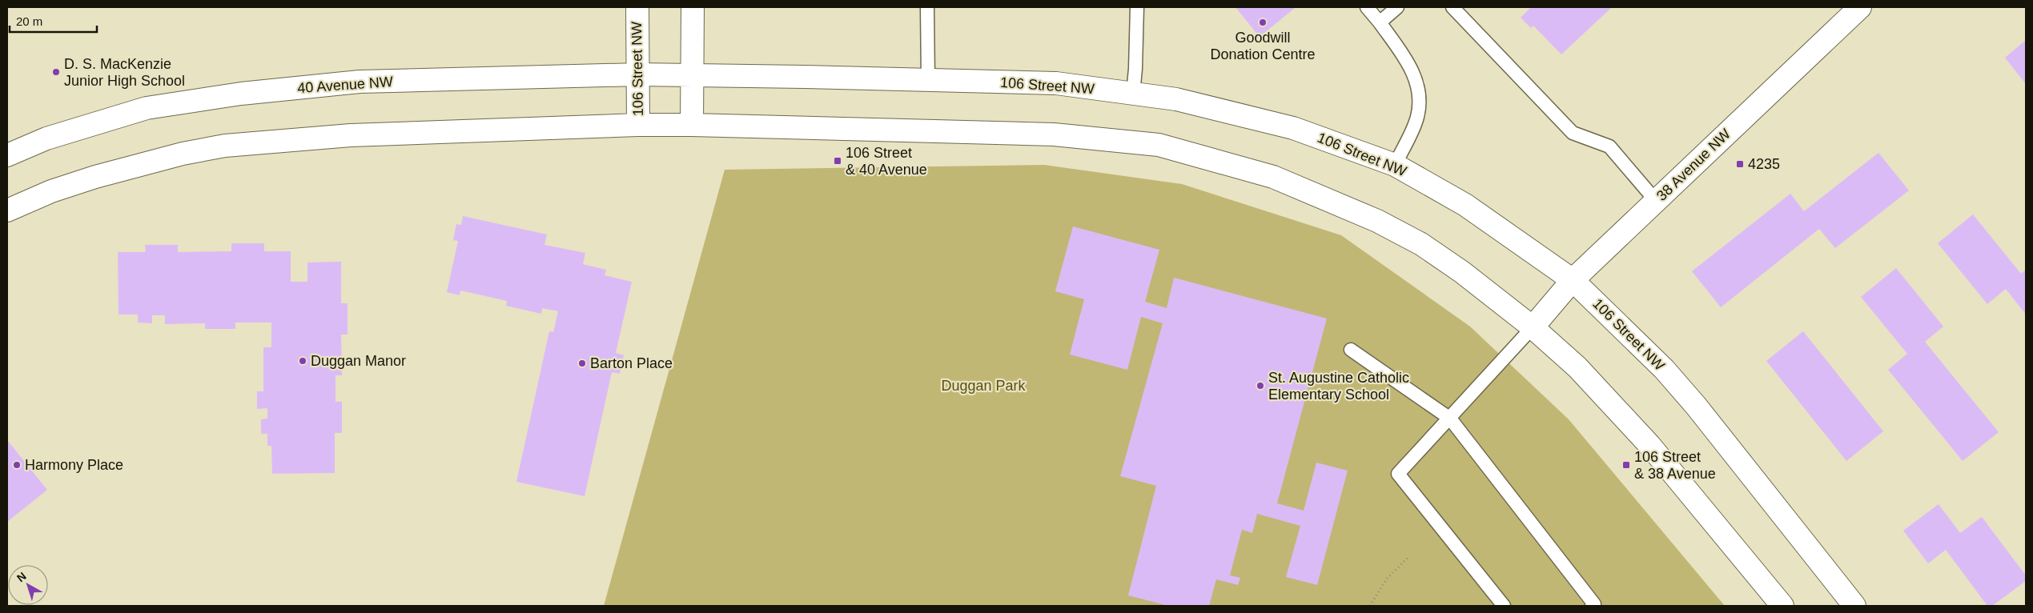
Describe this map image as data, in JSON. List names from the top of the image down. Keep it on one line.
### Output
{"streets":{"street":["106 Street NW","40 Avenue NW","38 Avenue NW"]},"crossings":[["106 Street NW","40 Avenue NW"],["106 Street NW","38 Avenue NW"]],"parks":["Duggan Park"],"places":{"other":["Goodwill Donation Centre","D. S. MacKenzie Junior High School","Duggan Manor","Barton Place","St. Augustine Catholic Elementary School","Harmony Place"],"transit":["106 Street & 40 Avenue","4235","106 Street & 38 Avenue"]},"scale_bar":"20 m","north":"top left"}
